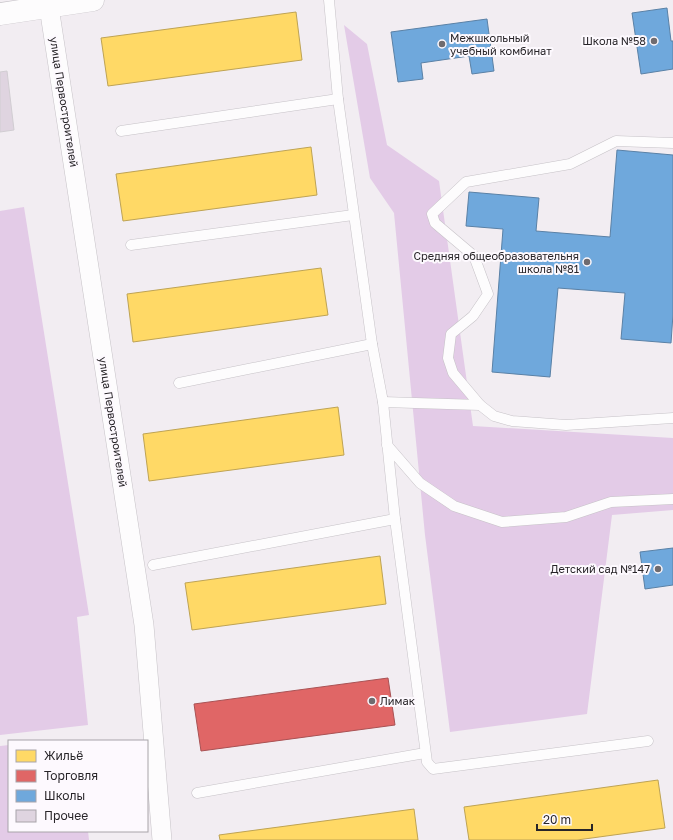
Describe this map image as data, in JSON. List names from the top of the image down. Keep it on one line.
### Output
{"streets":{"street":["улица Первостроителей"]},"places":["Школа №58","Межшкольный учебный комбинат","Средняя общеобразовательня школа №81","Детский сад №147","Лимак"],"legend":["Жильё","Торговля","Школы","Прочее"],"scale_bar":"20 m"}
